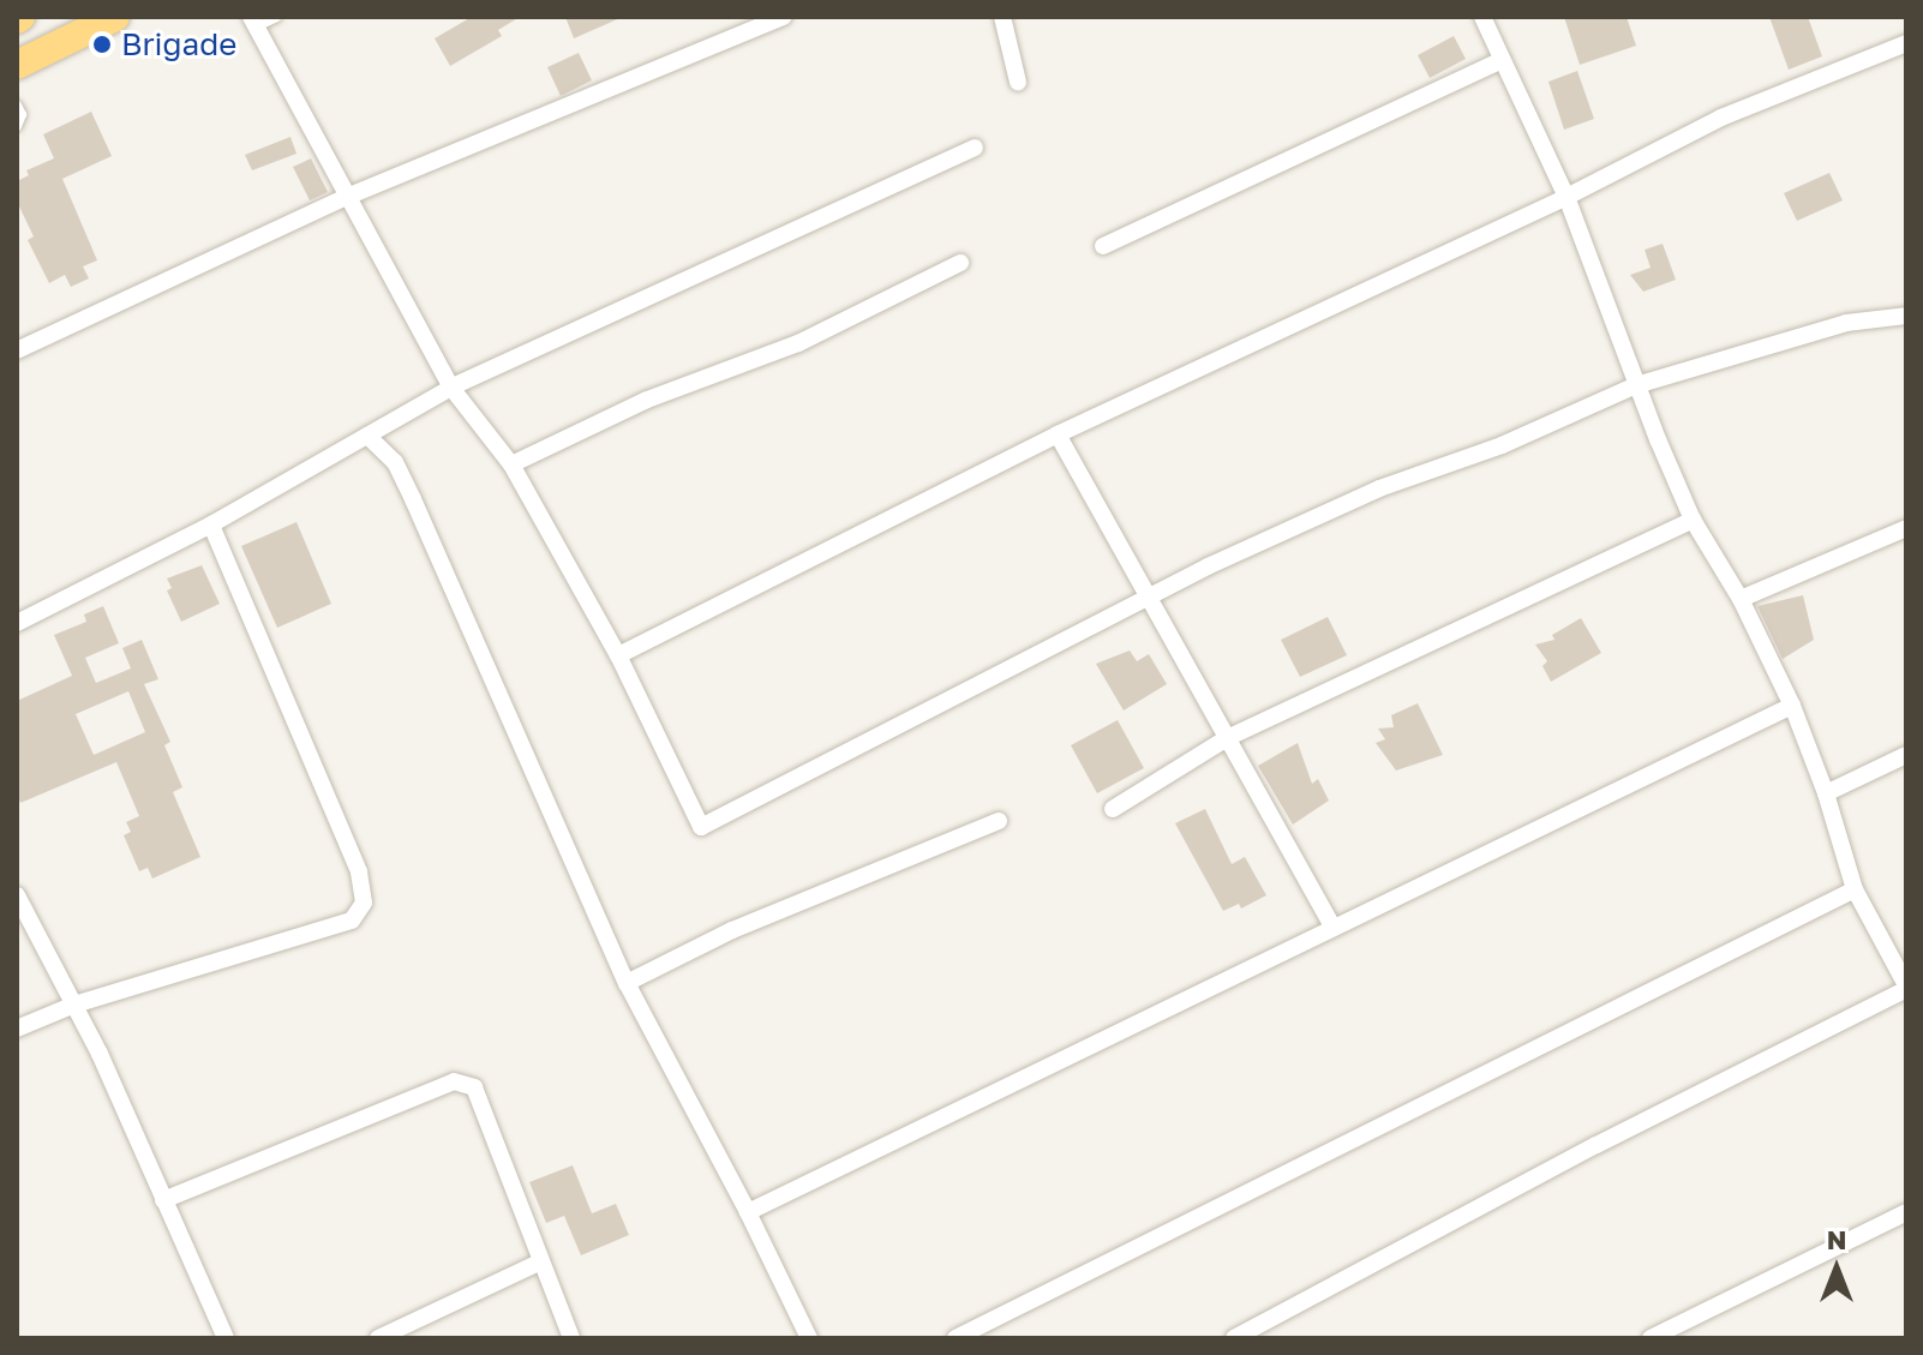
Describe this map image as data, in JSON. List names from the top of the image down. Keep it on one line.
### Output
{"places":["Brigade"],"north":"top"}
